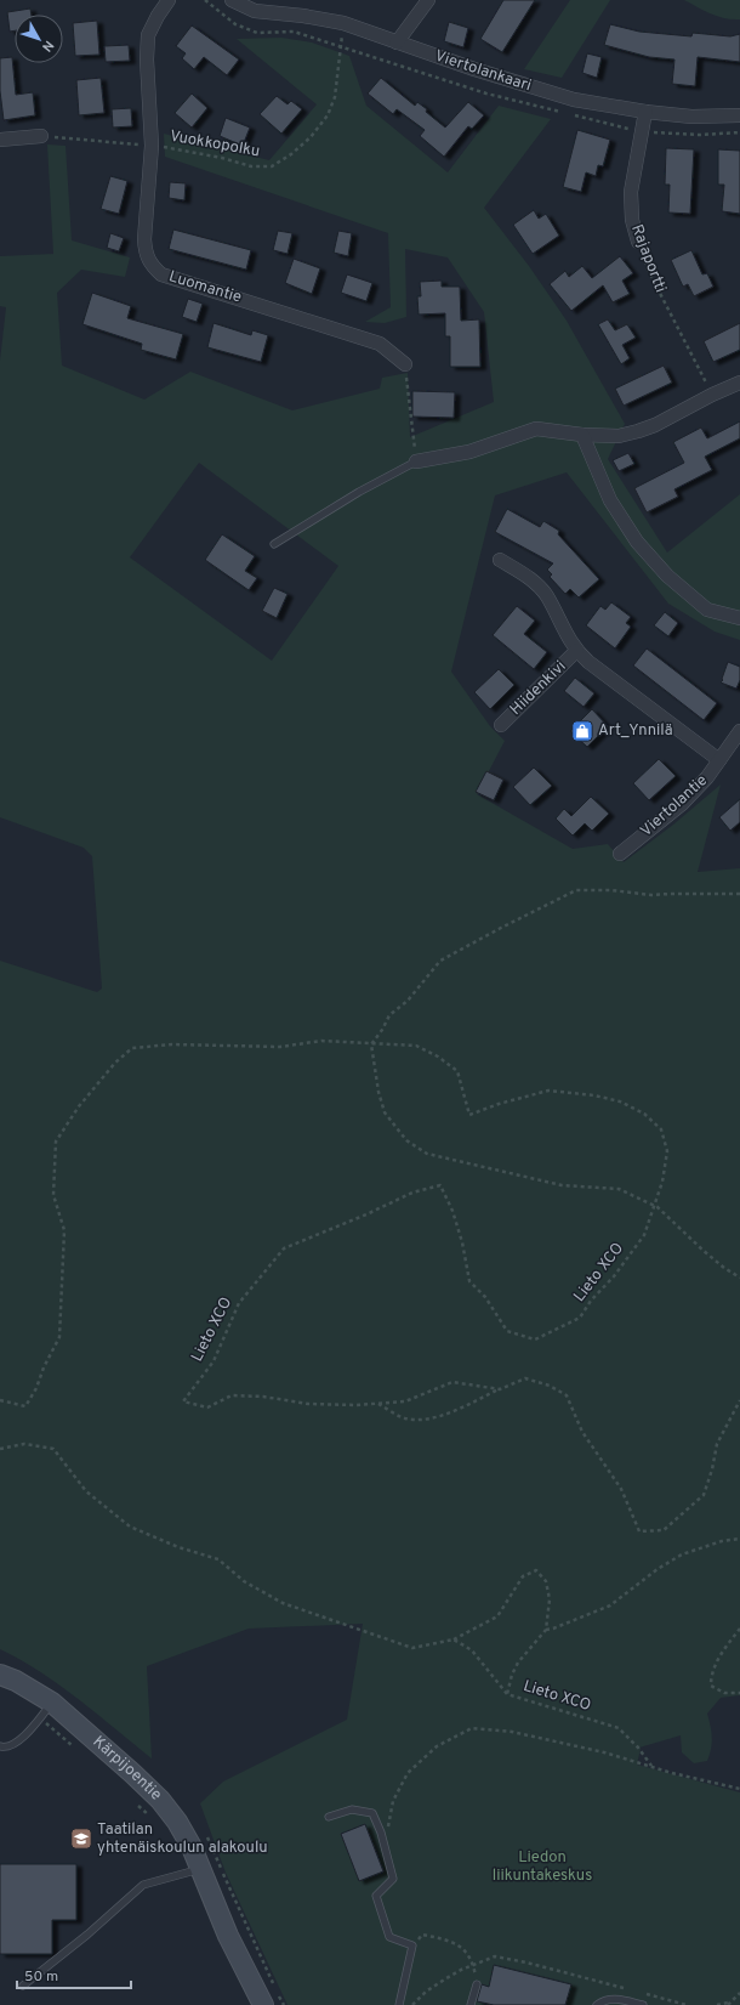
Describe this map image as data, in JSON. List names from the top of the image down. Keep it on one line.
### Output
{"streets":{"street":["Viertolankaari","Rajaportti","Luomantie","Hiidenkivi","Viertolantie","Kärpijoentie"],"path":["Vuokkopolku","Lieto XCO"]},"crossings":[["Viertolankaari","Vuokkopolku"],["Viertolankaari","Rajaportti"],["Vuokkopolku","Luomantie"]],"parks":["Liedon liikuntakeskus"],"places":{"shop":["Art_Ynnilä"],"school or university":["Taatilan yhtenäiskoulun alakoulu"]},"scale_bar":"50 m","north":"bottom right"}
